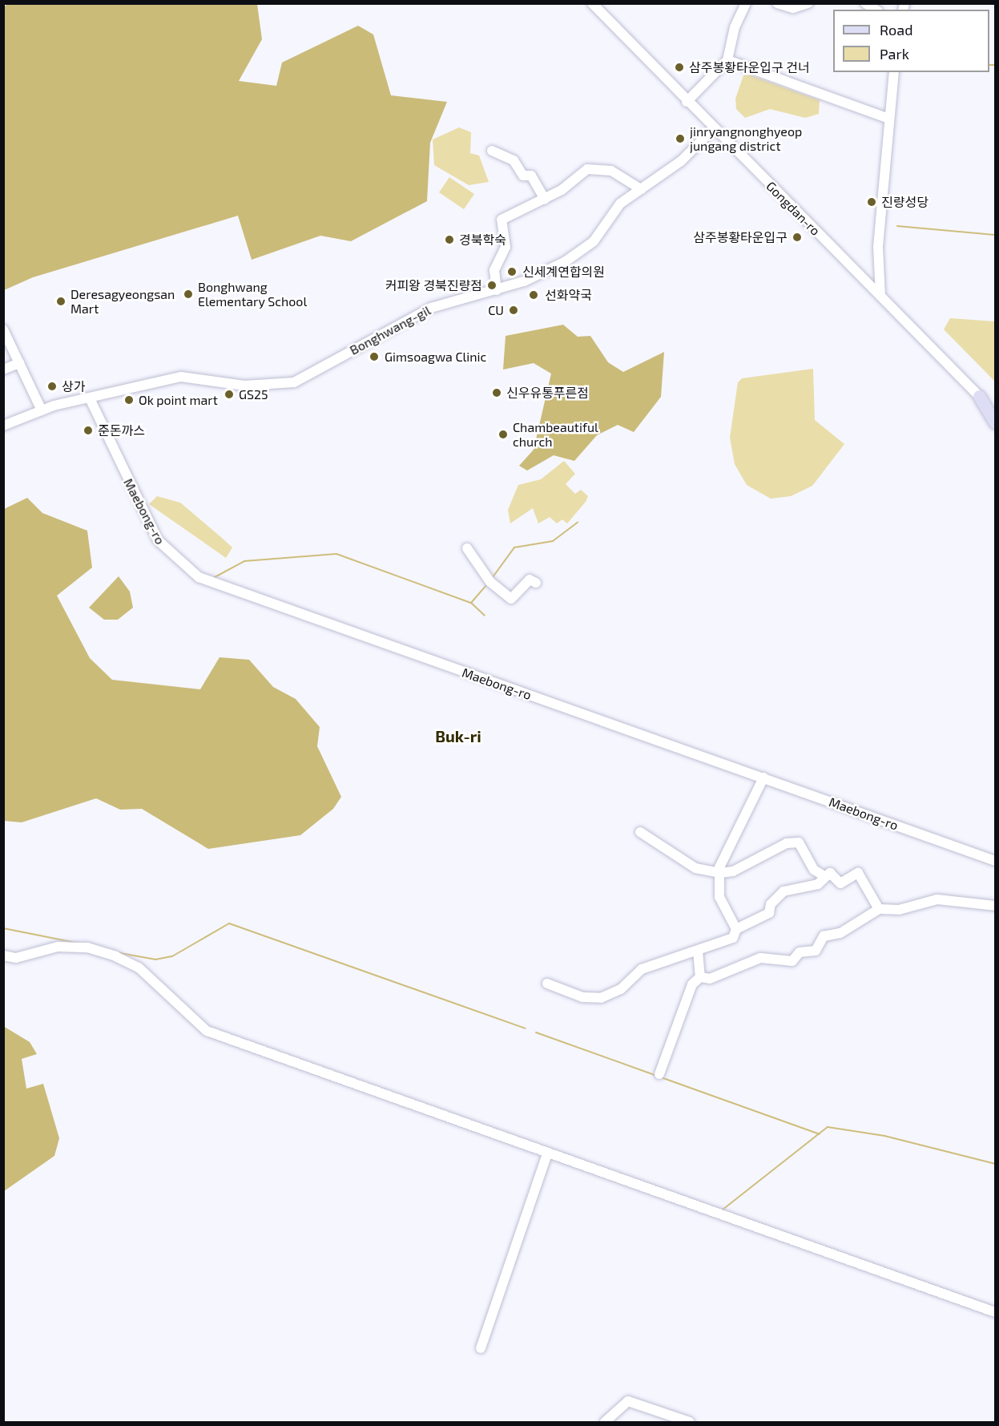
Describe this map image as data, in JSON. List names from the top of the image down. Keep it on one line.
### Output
{"streets":{"street":["Gongdan-ro","Bonghwang-gil","Maebong-ro"]},"crossings":[["Gongdan-ro","Bonghwang-gil"],["Bonghwang-gil","Maebong-ro"]],"districts":["Buk-ri"],"places":["삼주봉황타운입구 건너","jinryangnonghyeop jungang district","진량성당","삼주봉황타운입구","경북학숙","신세계연합의원","커피왕 경북진량점","Bonghwang Elementary School","선화약국","Deresagyeongsan Mart","CU","Gimsoagwa Clinic","상가","신우유통푸른점","GS25","Ok point mart","준돈까스","Chambeautiful church"],"legend":["Road","Park"]}
